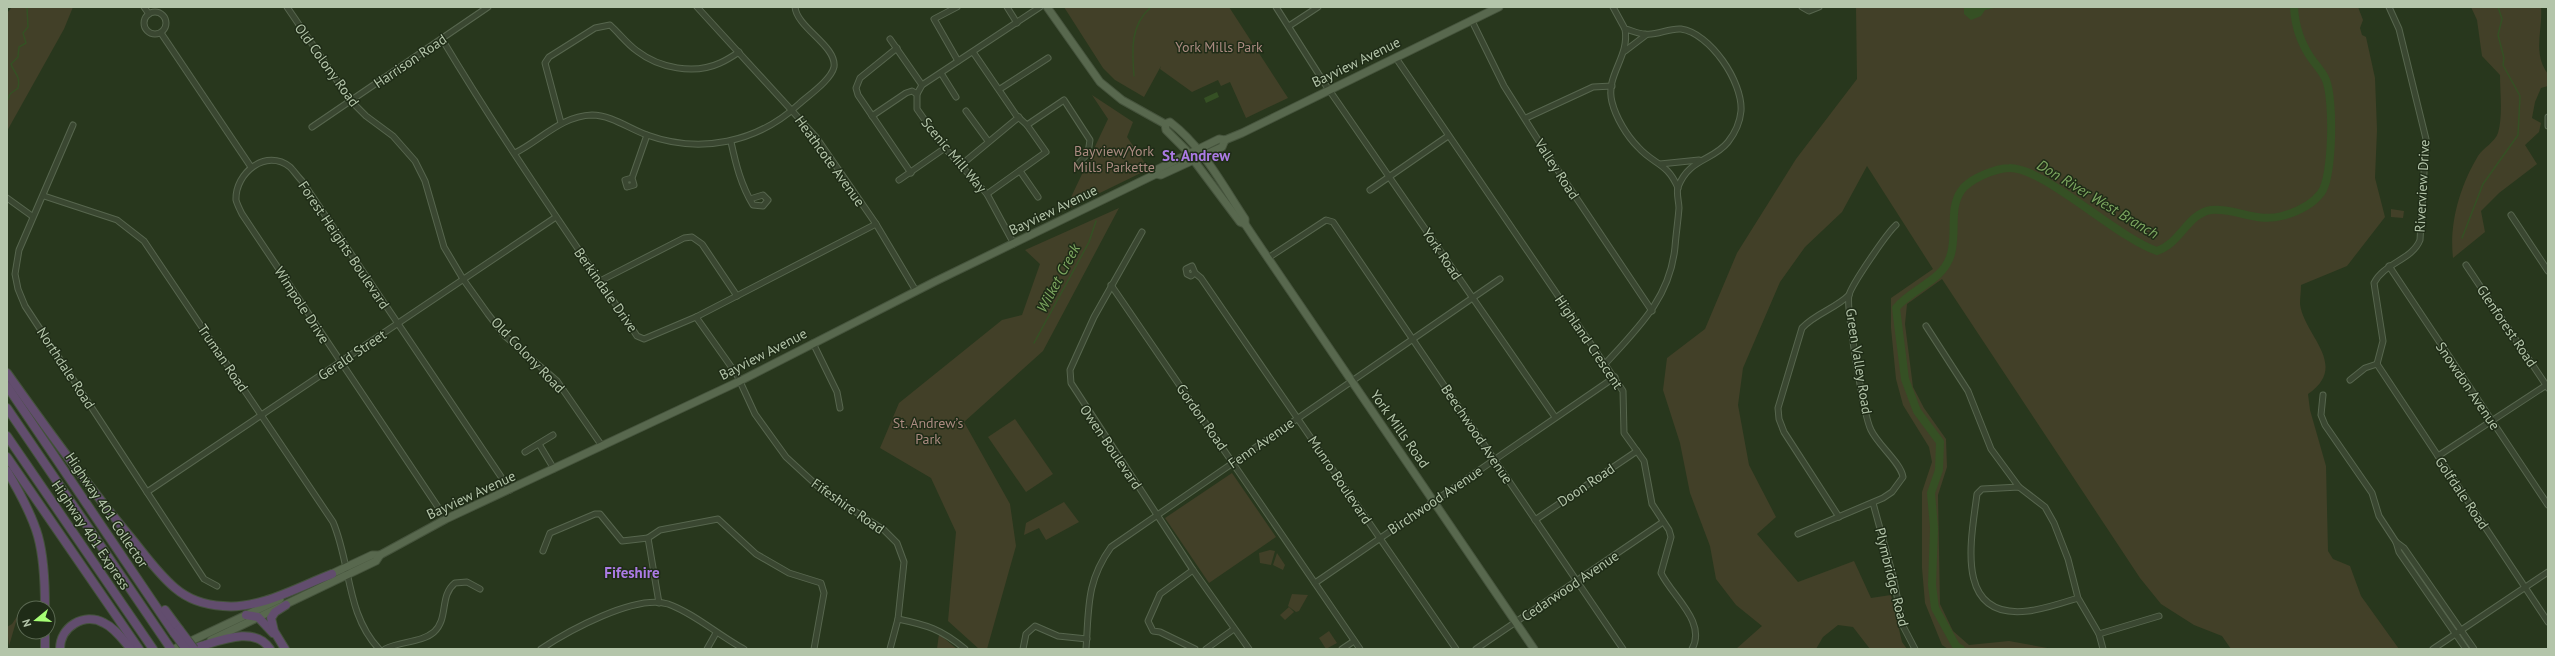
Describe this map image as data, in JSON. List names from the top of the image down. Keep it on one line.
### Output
{"streets":{"highway":["Highway 401 Collector","Highway 401 Express"],"main road":["Bayview Avenue","York Mills Road"],"street":["Harrison Road","Old Colony Road","Scenic Mill Way","Heathcote Avenue","Valley Road","Riverview Drive","Forest Heights Boulevard","York Road","Berkindale Drive","Wimpole Drive","Glenforest Road","Highland Crescent","Gerald Street","Truman Road","Green Valley Road","Northdale Road","Snowdon Avenue","Gordon Road","Beechwood Avenue","Fenn Avenue","Owen Boulevard","Munro Boulevard","Doon Road","Golfdale Road","Birchwood Avenue","Fifeshire Road","Plymbridge Road","Cedarwood Avenue"]},"crossings":[["Harrison Road","Old Colony Road"],["Harrison Road","Berkindale Drive"],["Bayview Avenue","Old Colony Road"],["Bayview Avenue","Scenic Mill Way"],["Bayview Avenue","Heathcote Avenue"],["Bayview Avenue","Valley Road"],["Bayview Avenue","Forest Heights Boulevard"],["Bayview Avenue","York Road"],["Bayview Avenue","Wimpole Drive"],["Bayview Avenue","Highland Crescent"],["Bayview Avenue","Truman Road"],["Bayview Avenue","York Mills Road"],["Bayview Avenue","Fifeshire Road"],["Bayview Avenue","Highway 401 Express"],["Old Colony Road","Gerald Street"],["Heathcote Avenue","Berkindale Drive"],["Riverview Drive","Snowdon Avenue"],["Riverview Drive","Golfdale Road"],["Forest Heights Boulevard","Wimpole Drive"],["Forest Heights Boulevard","Gerald Street"],["York Road","Fenn Avenue"],["York Road","Birchwood Avenue"],["Berkindale Drive","Gerald Street"],["Berkindale Drive","Fifeshire Road"],["Wimpole Drive","Gerald Street"],["Highland Crescent","Doon Road"],["Highland Crescent","Birchwood Avenue"],["Highland Crescent","Cedarwood Avenue"],["Gerald Street","Truman Road"],["Gerald Street","Northdale Road"],["Truman Road","Northdale Road"],["Green Valley Road","Plymbridge Road"],["Gordon Road","Fenn Avenue"],["Gordon Road","Owen Boulevard"],["Gordon Road","Birchwood Avenue"],["York Mills Road","Beechwood Avenue"],["York Mills Road","Fenn Avenue"],["York Mills Road","Birchwood Avenue"],["York Mills Road","Cedarwood Avenue"],["Beechwood Avenue","Fenn Avenue"],["Beechwood Avenue","Doon Road"],["Beechwood Avenue","Birchwood Avenue"],["Beechwood Avenue","Cedarwood Avenue"],["Fenn Avenue","Owen Boulevard"],["Fenn Avenue","Munro Boulevard"],["Munro Boulevard","Birchwood Avenue"]],"districts":["St. Andrew","Fifeshire"],"water":["Don River West Branch","Wilket Creek"],"parks":["York Mills Park","Bayview/York Mills Parkette","St. Andrew’s Park"],"north":"left"}
